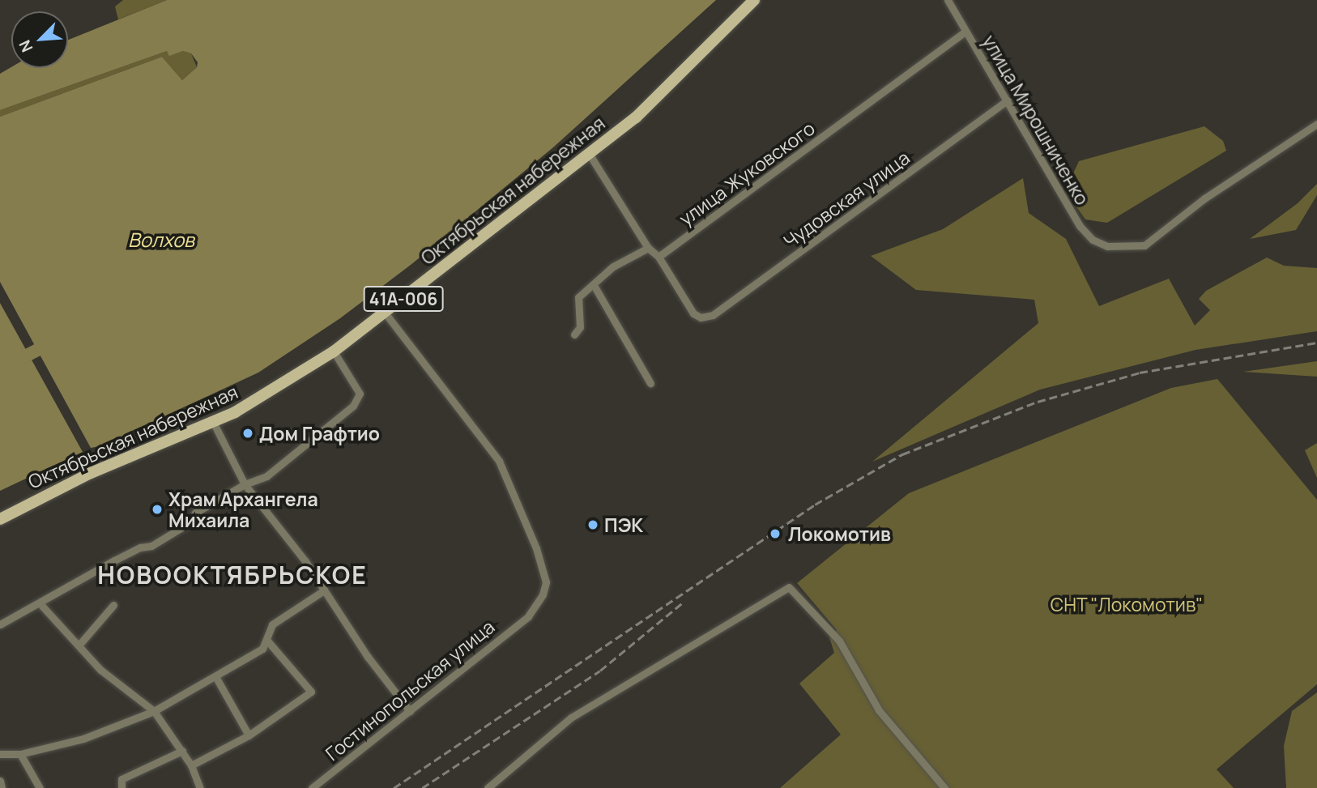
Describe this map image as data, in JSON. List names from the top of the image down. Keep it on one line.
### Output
{"streets":{"main road":["Октябрьская набережная","41А-006"],"street":["улица Мирошниченко","улица Жуковского","Чудовская улица","Гостинопольская улица"]},"crossings":[["улица Мирошниченко","улица Жуковского"],["улица Мирошниченко","Чудовская улица"],["улица Жуковского","Чудовская улица"],["Октябрьская набережная","Гостинопольская улица"]],"districts":["НОВООКТЯБРЬСКОЕ"],"water":["Волхов"],"parks":["СНТ \"Локомотив\""],"places":["Дом Графтио","Храм Архангела Михаила","ПЭК","Локомотив"],"north":"bottom left"}
